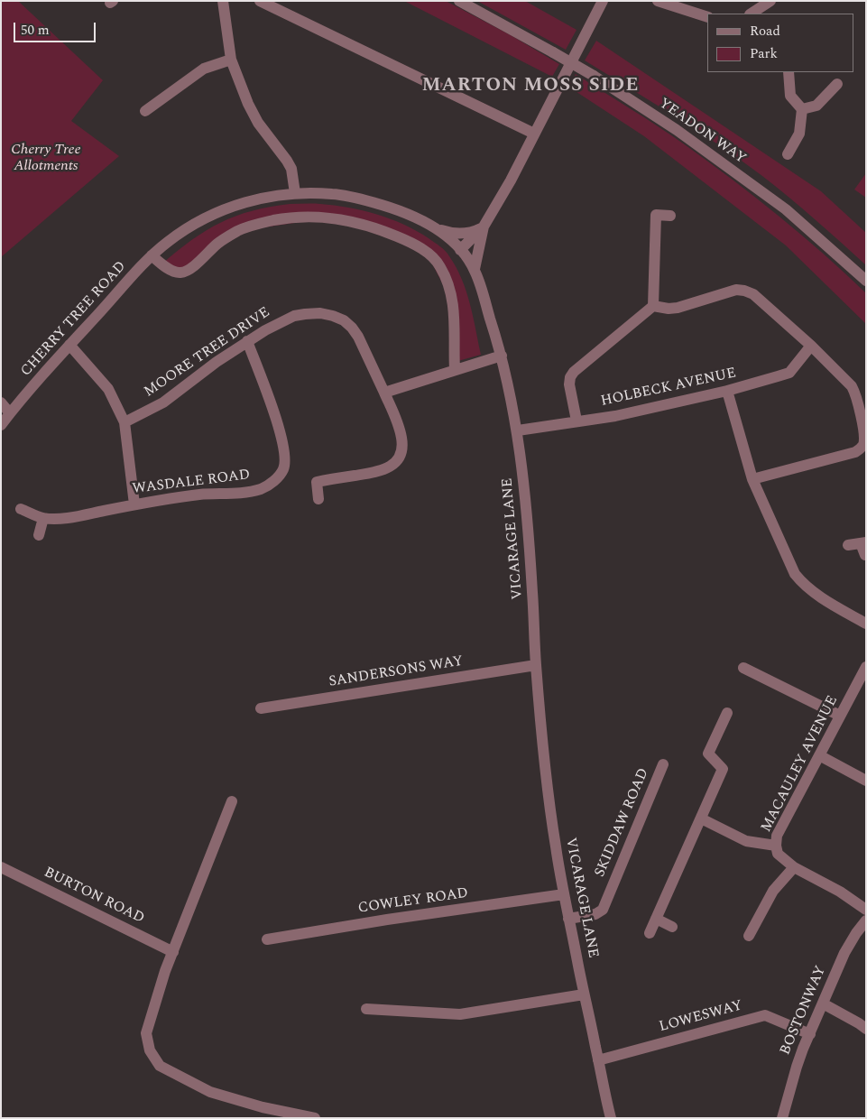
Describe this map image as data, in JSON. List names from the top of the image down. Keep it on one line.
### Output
{"streets":{"street":["YEADON WAY","CHERRY TREE ROAD","MOORE TREE DRIVE","HOLBECK AVENUE","WASDALE ROAD","VICARAGE LANE","SANDERSONS WAY","MACAULEY AVENUE","SKIDDAW ROAD","BURTON ROAD","COWLEY ROAD","BOSTONWAY","LOWESWAY"]},"crossings":[["CHERRY TREE ROAD","VICARAGE LANE"],["MOORE TREE DRIVE","WASDALE ROAD"],["HOLBECK AVENUE","VICARAGE LANE"],["VICARAGE LANE","SANDERSONS WAY"],["VICARAGE LANE","SKIDDAW ROAD"],["VICARAGE LANE","COWLEY ROAD"],["VICARAGE LANE","LOWESWAY"],["BOSTONWAY","LOWESWAY"]],"districts":["MARTON MOSS SIDE"],"parks":["Cherry Tree Allotments"],"legend":["Road","Park"],"scale_bar":"50 m"}
